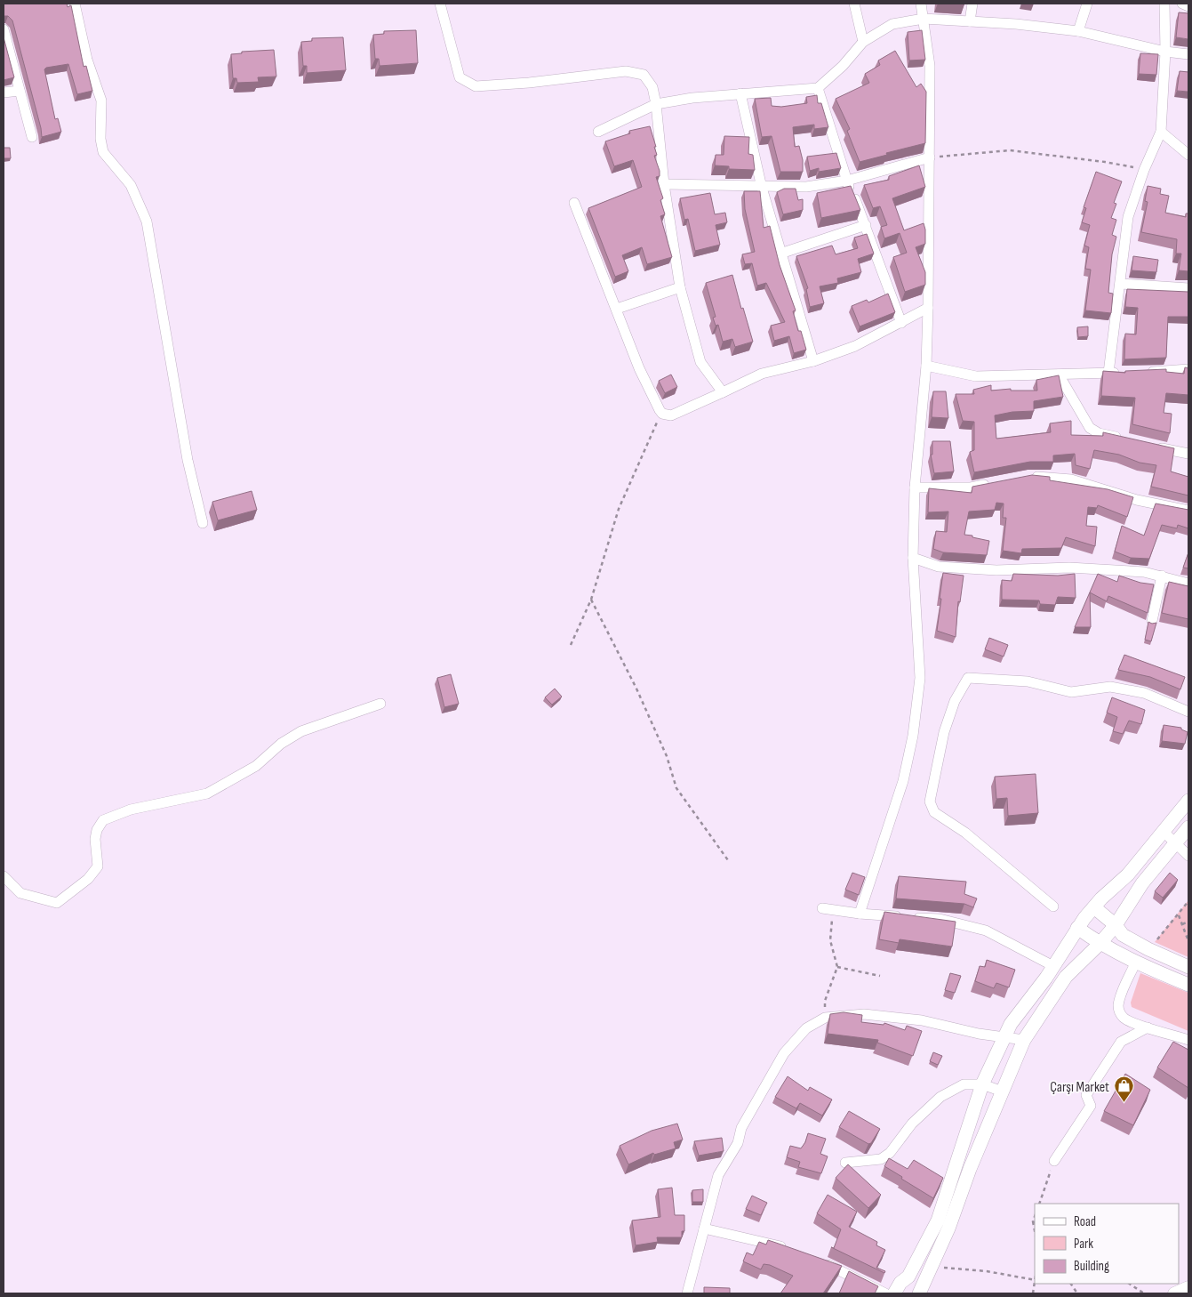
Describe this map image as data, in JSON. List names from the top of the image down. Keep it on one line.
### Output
{"places":{"shop":["Çarşı Market"]},"legend":["Road","Park","Building"]}
